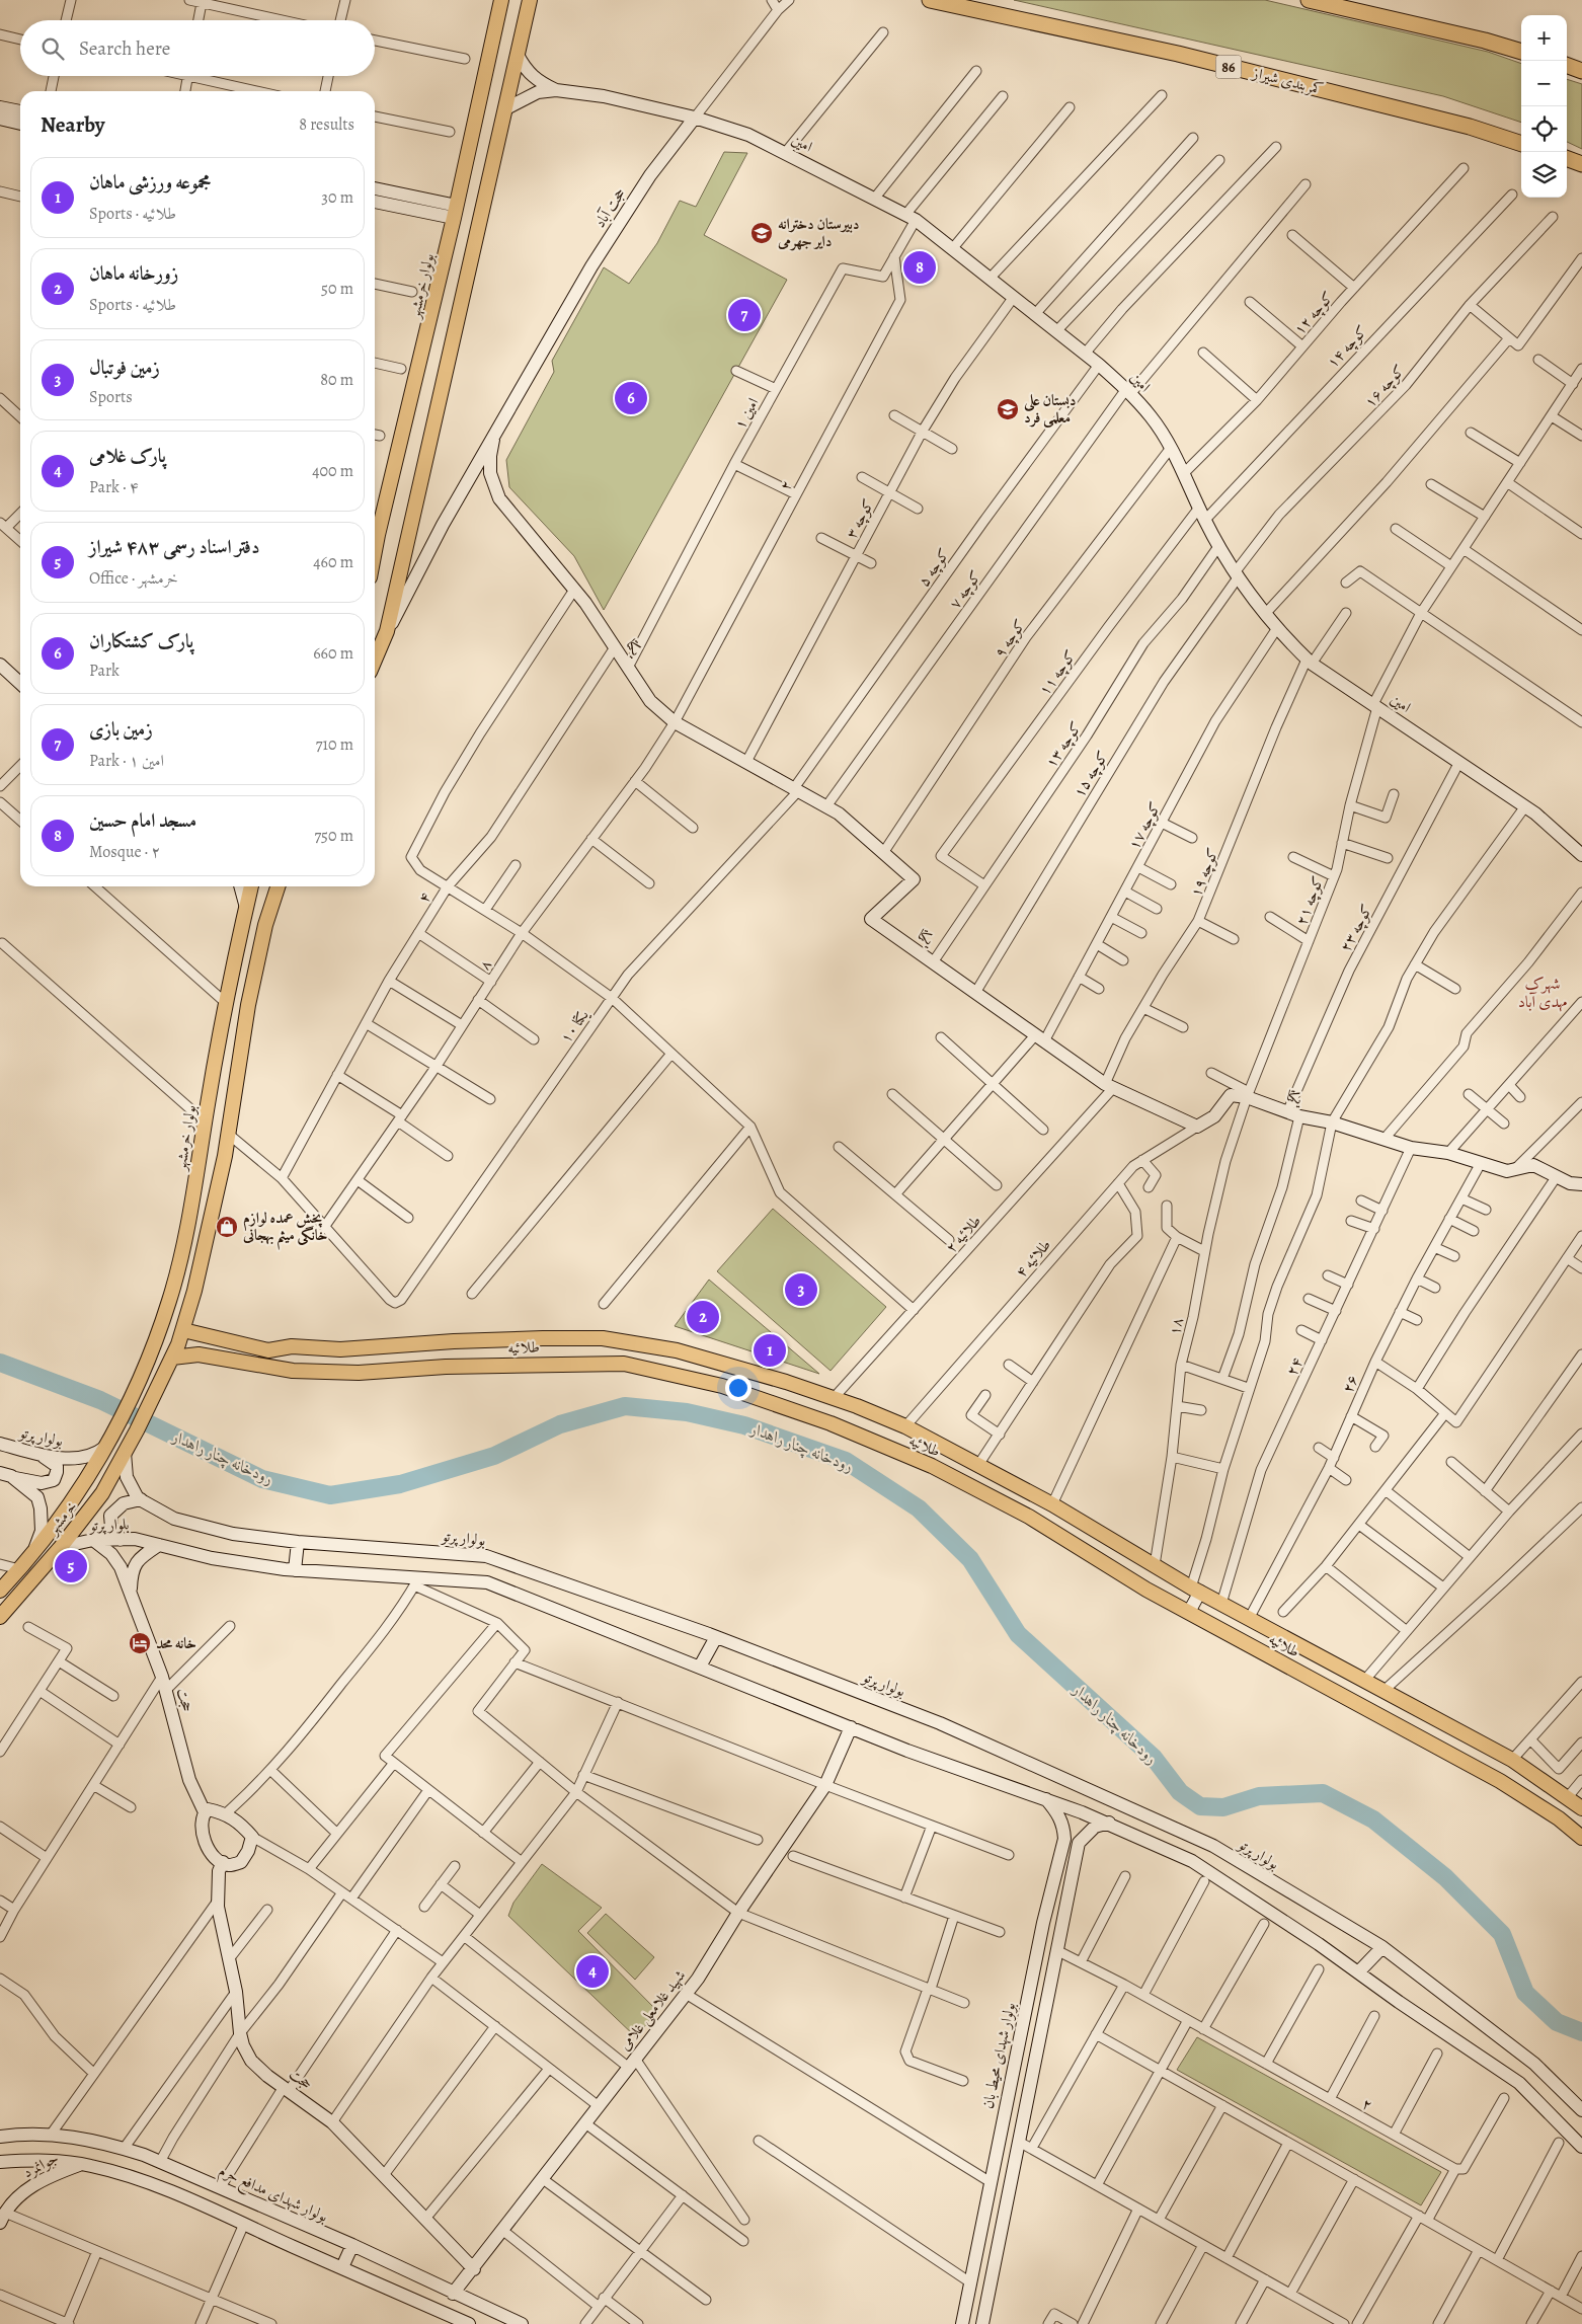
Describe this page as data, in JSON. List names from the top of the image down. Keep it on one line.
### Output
{"streets":{"highway":["86","کمربندی شیراز"],"main road":["بولوار خرمشهر","طلائیه","خرمشهر"],"street":["امین","حجت آباد","کوچه ۱۲","کوچه ۱۴","کوچه ۱۶","امین ۱","۲","کوچه ۳","کوچه ۵","کوچه ۷","کوچه ۹","یکتا","کوچه ۱۱","کوچه ۱۳","کوچه ۱۵","کوچه ۱۷","کوچه ۱۹","۴","کوچه ۲۱","کوچه ۲۳","۸","۱۰ یکتا","طلائیه ۲","طلائیه ۴","۱۸","۲۴","۲۶","بولوار پرتو","بلوار پرتو","حجت","شهید غلامعلی غلامی","بولوار شهدای محیط بان","جوانمرد","بولوار شهدای مدافع حرم"]},"crossings":[["امین","حجت آباد"],["امین","کوچه ۱۲"],["امین","کوچه ۱۴"],["امین","کوچه ۱۶"],["امین","امین ۱"],["امین","کوچه ۳"],["امین","کوچه ۵"],["امین","کوچه ۷"],["امین","کوچه ۹"],["امین","کوچه ۱۱"],["امین","کوچه ۱۳"],["امین","کوچه ۱۵"],["امین","کوچه ۱۷"],["امین","کوچه ۱۹"],["امین","کوچه ۲۱"],["امین","کوچه ۲۳"],["حجت آباد","یکتا"],["بولوار خرمشهر","خرمشهر"],["کوچه ۱۴","کوچه ۱۱"],["کوچه ۱۶","کوچه ۱۵"],["امین ۱","۲"],["امین ۱","یکتا"],["۲","یکتا"],["۲","۸"],["کوچه ۳","یکتا"],["کوچه ۵","یکتا"],["کوچه ۵","۱۰ یکتا"],["کوچه ۷","یکتا"],["کوچه ۹","یکتا"],["یکتا","کوچه ۱۳"],["یکتا","کوچه ۱۵"],["یکتا","کوچه ۱۷"],["یکتا","کوچه ۱۹"],["یکتا","۴"],["یکتا","کوچه ۲۱"],["یکتا","کوچه ۲۳"],["یکتا","۸"],["یکتا","۱۰ یکتا"],["یکتا","طلائیه ۲"],["یکتا","طلائیه ۴"],["یکتا","۱۸"],["یکتا","۲۴"],["یکتا","۲۶"],["کوچه ۱۱","کوچه ۱۳"],["کوچه ۱۹","طلائیه ۲"],["کوچه ۲۱","۱۸"],["۸","۱۰ یکتا"],["طلائیه ۲","طلائیه"],["طلائیه ۴","طلائیه"],["۱۸","طلائیه"],["طلائیه","۲۴"],["طلائیه","۲۶"],["طلائیه","خرمشهر"],["بولوار پرتو","خرمشهر"],["خرمشهر","بلوار پرتو"],["بلوار پرتو","حجت"],["حجت","شهید غلامعلی غلامی"],["شهید غلامعلی غلامی","بولوار شهدای مدافع حرم"]],"districts":["شهرک مهدی آباد"],"water":["رودخانه چنار راهدار"],"places":{"school or university":["دبیرستان دخترانه دایر جهرمی","دبستان علی معلمی فرد"],"shop":["پخش عمده لوازم خانگی میثم بهجانی"],"hotel":["خانه محد"]},"page":{"map_buttons":["+","−"],"search":"Search here","heading":["Nearby","8 results"],"list":[{"mark":"1","name":"مجموعه ورزشی ماهان","note":"Sports · طلائیه","value":"30 m"},{"mark":"2","name":"زورخانه ماهان","note":"Sports · طلائیه","value":"50 m"},{"mark":"3","name":"زمین فوتبال","note":"Sports","value":"80 m"},{"mark":"4","name":"پارک غلامی","note":"Park · ۴","value":"400 m"},{"mark":"5","name":"دفتر اسناد رسمی ۴۸۳ شیراز","note":"Office · خرمشهر","value":"460 m"},{"mark":"6","name":"پارک کشتکاران","note":"Park","value":"660 m"},{"mark":"7","name":"زمین بازی","note":"Park · امین ۱","value":"710 m"},{"mark":"8","name":"مسجد امام حسین","note":"Mosque · ۲","value":"750 m"}],"pins":["8","7","6","3","2","1","5","4"]}}
